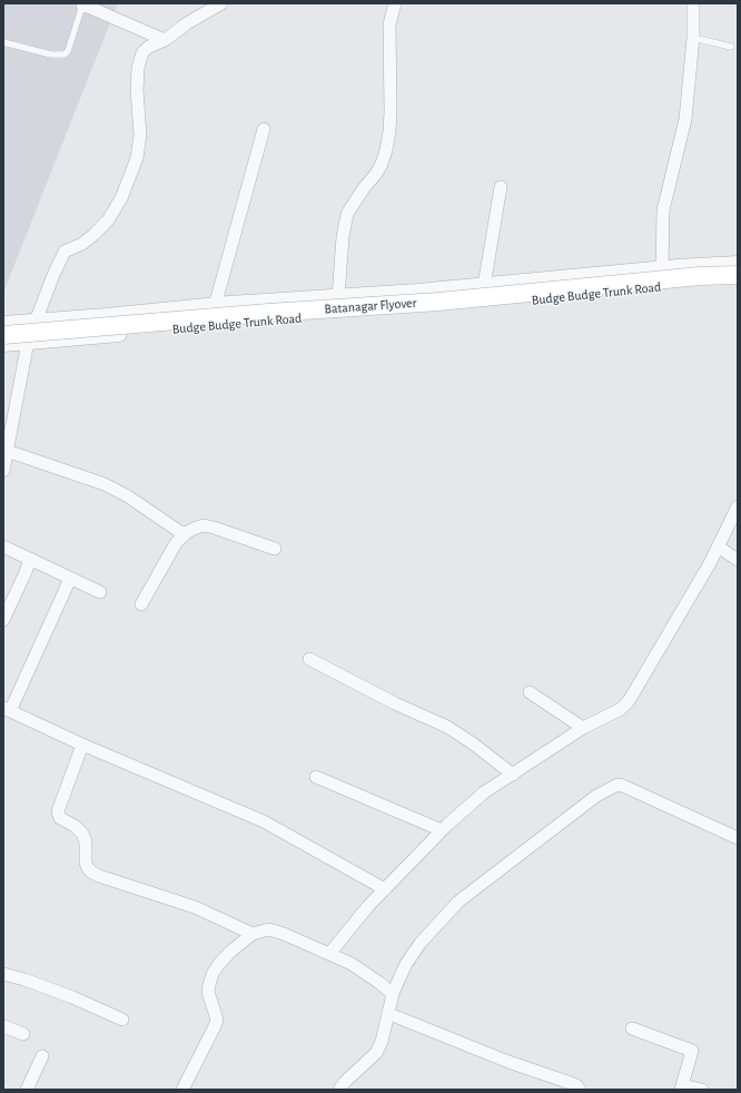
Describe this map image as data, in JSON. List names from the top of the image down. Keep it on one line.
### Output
{"streets":{"main road":["Batanagar Flyover"],"street":["Budge Budge Trunk Road"]}}
